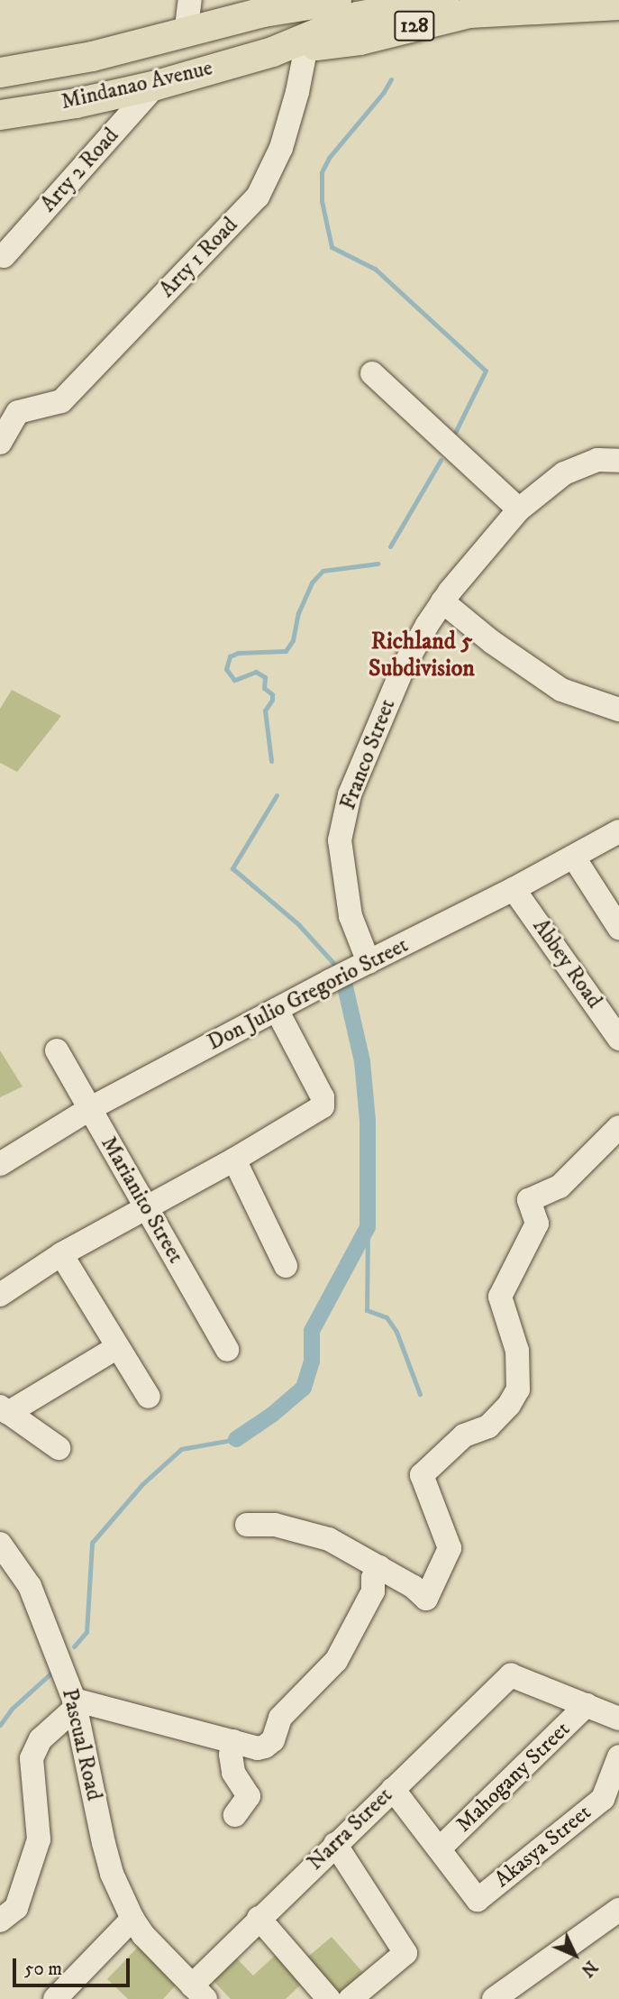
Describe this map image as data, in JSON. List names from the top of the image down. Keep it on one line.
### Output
{"streets":{"main road":["128","Mindanao Avenue"],"street":["Arty 2 Road","Arty 1 Road","Franco Street","Abbey Road","Don Julio Gregorio Street","Marianito Street","Pascual Road","Mahogany Street","Narra Street","Akasya Street"]},"crossings":[["Mindanao Avenue","Arty 2 Road"],["Mindanao Avenue","Arty 1 Road"],["Franco Street","Don Julio Gregorio Street"],["Abbey Road","Don Julio Gregorio Street"],["Don Julio Gregorio Street","Marianito Street"],["Pascual Road","Narra Street"],["Mahogany Street","Narra Street"],["Mahogany Street","Akasya Street"]],"districts":["Richland 5 Subdivision"],"scale_bar":"50 m","north":"bottom right"}
